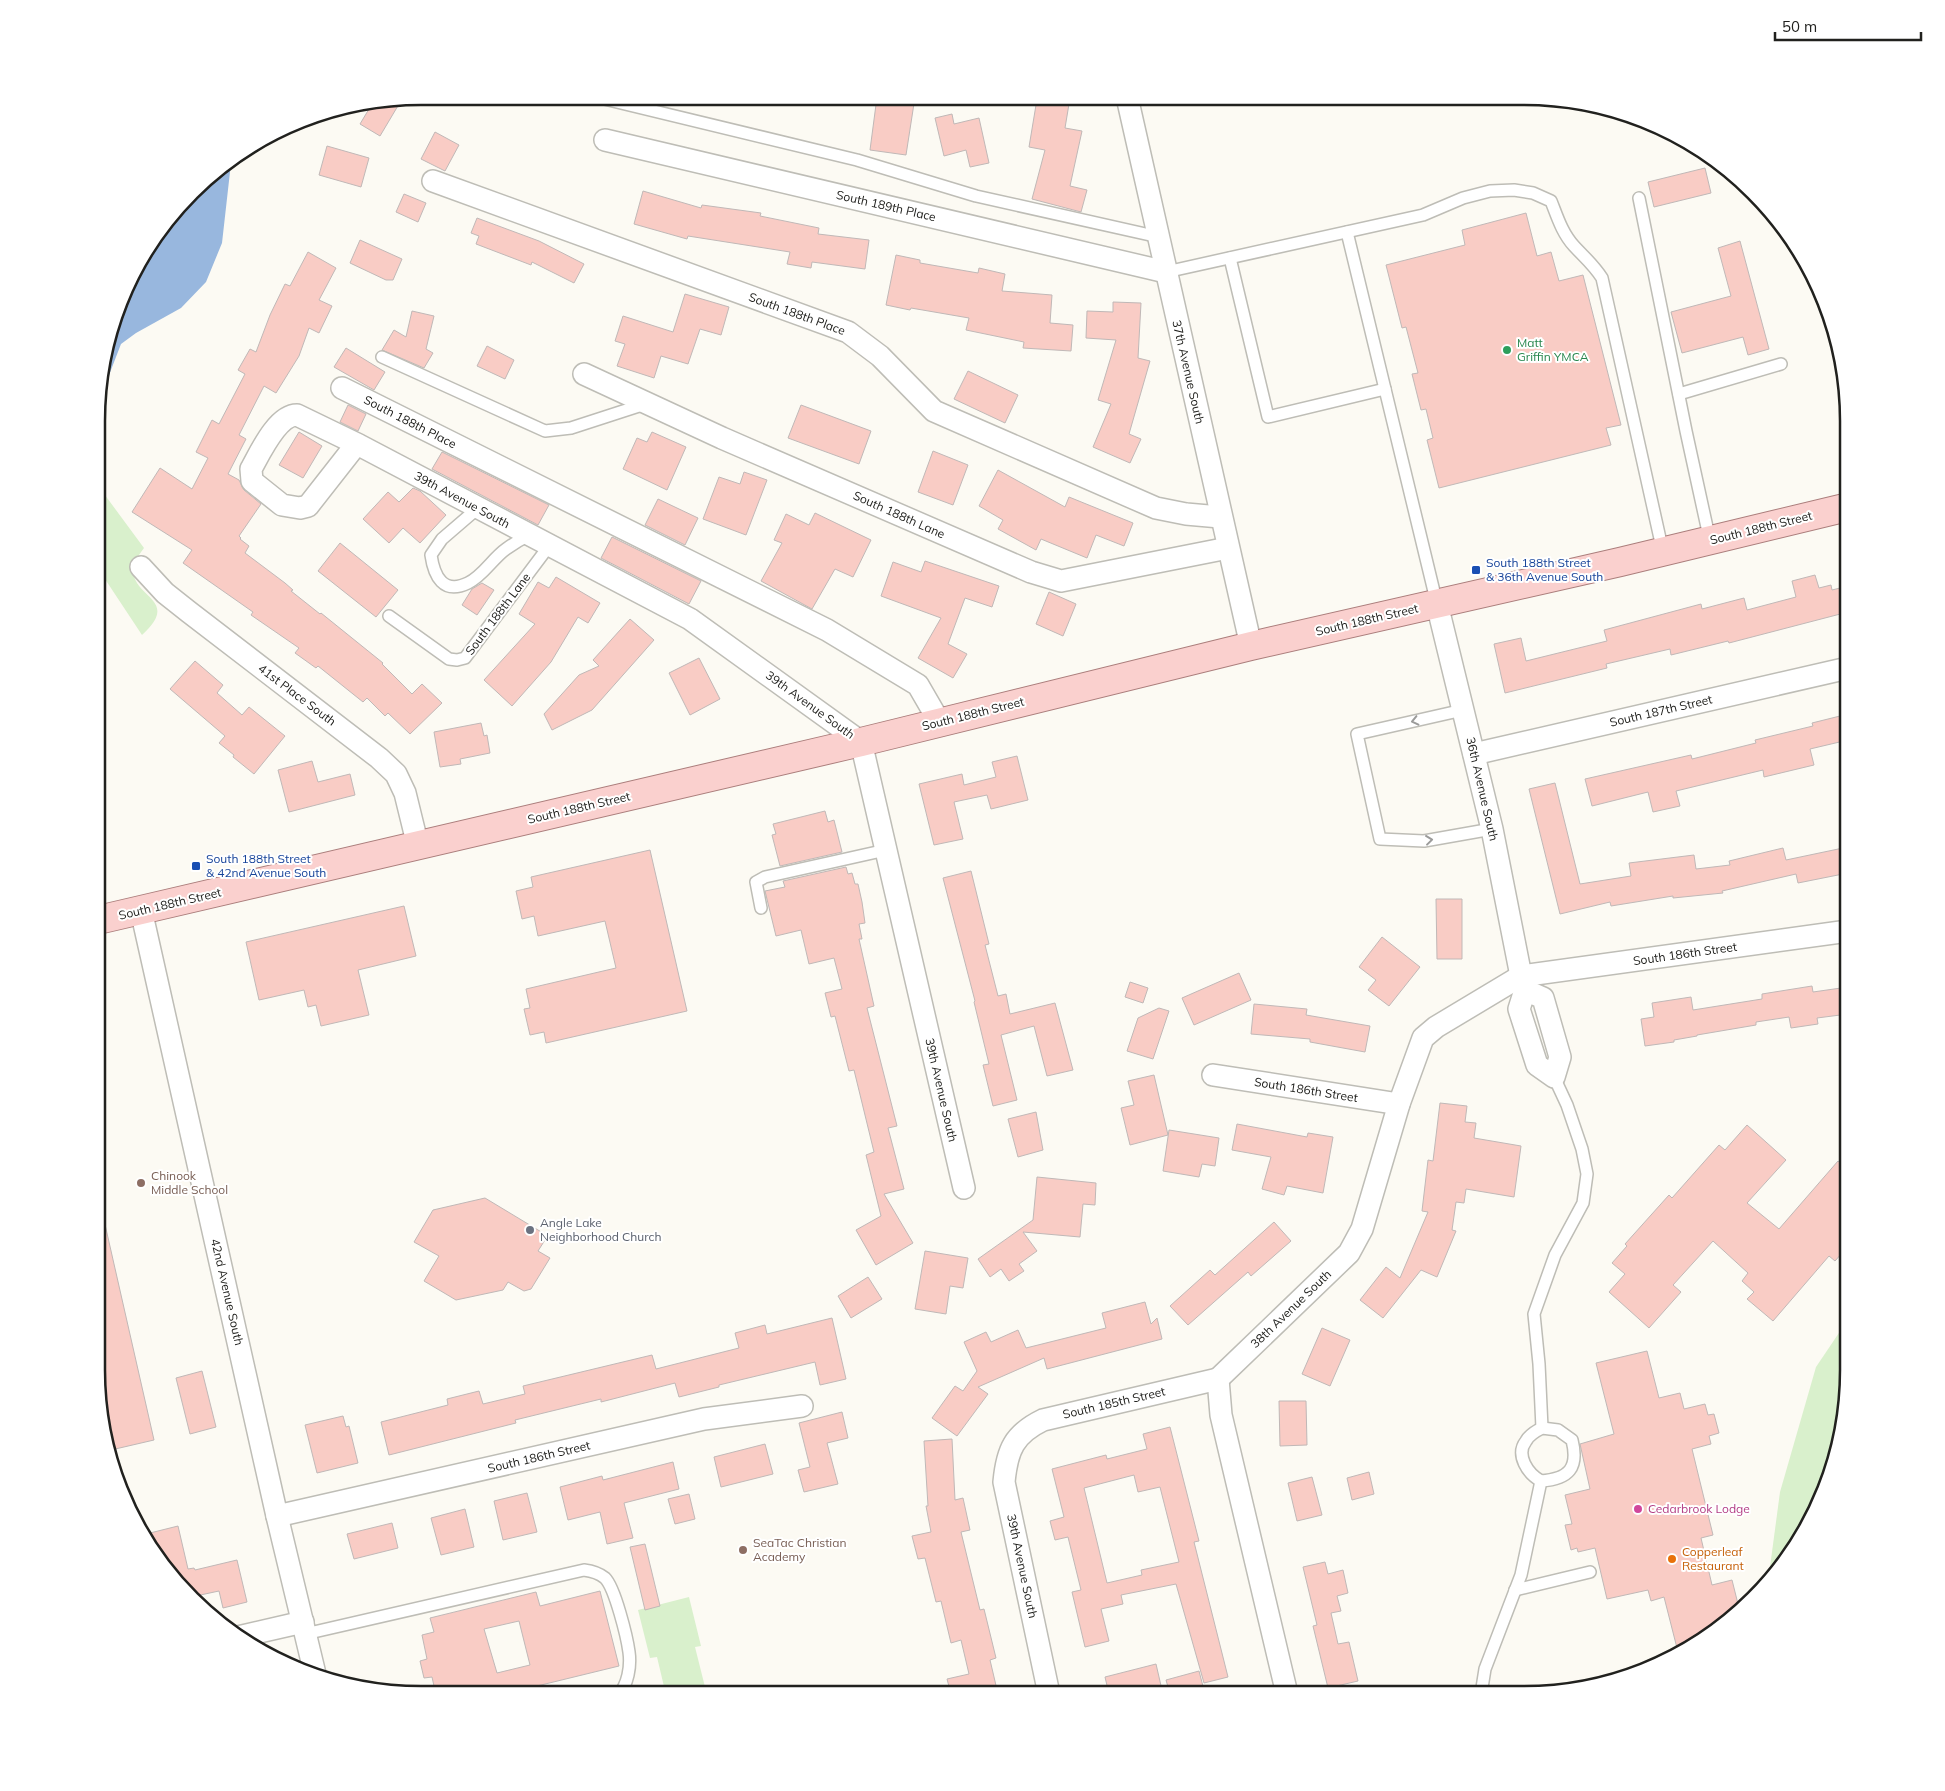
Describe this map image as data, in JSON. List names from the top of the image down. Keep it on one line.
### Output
{"streets":{"main road":["South 188th Street"],"street":["South 189th Place","South 188th Place","37th Avenue South","39th Avenue South","South 188th Lane","41st Place South","South 187th Street","36th Avenue South","South 186th Street","42nd Avenue South","38th Avenue South","South 185th Street"]},"crossings":[["South 189th Place","37th Avenue South"],["South 188th Place","37th Avenue South"],["South 188th Place","South 188th Street"],["37th Avenue South","South 188th Lane"],["37th Avenue South","South 188th Street"],["39th Avenue South","South 188th Lane"],["39th Avenue South","South 188th Street"],["39th Avenue South","South 185th Street"],["South 188th Street","41st Place South"],["South 188th Street","36th Avenue South"],["South 188th Street","42nd Avenue South"],["South 187th Street","36th Avenue South"],["36th Avenue South","South 186th Street"],["36th Avenue South","38th Avenue South"],["South 186th Street","42nd Avenue South"],["South 186th Street","38th Avenue South"],["38th Avenue South","South 185th Street"]],"places":{"other":["Matt Griffin YMCA","Chinook Middle School","Angle Lake Neighborhood Church","Cedarbrook Lodge","SeaTac Christian Academy","Copperleaf Restaurant"],"transit":["South 188th Street & 36th Avenue South","South 188th Street & 42nd Avenue South"]},"scale_bar":"50 m"}
